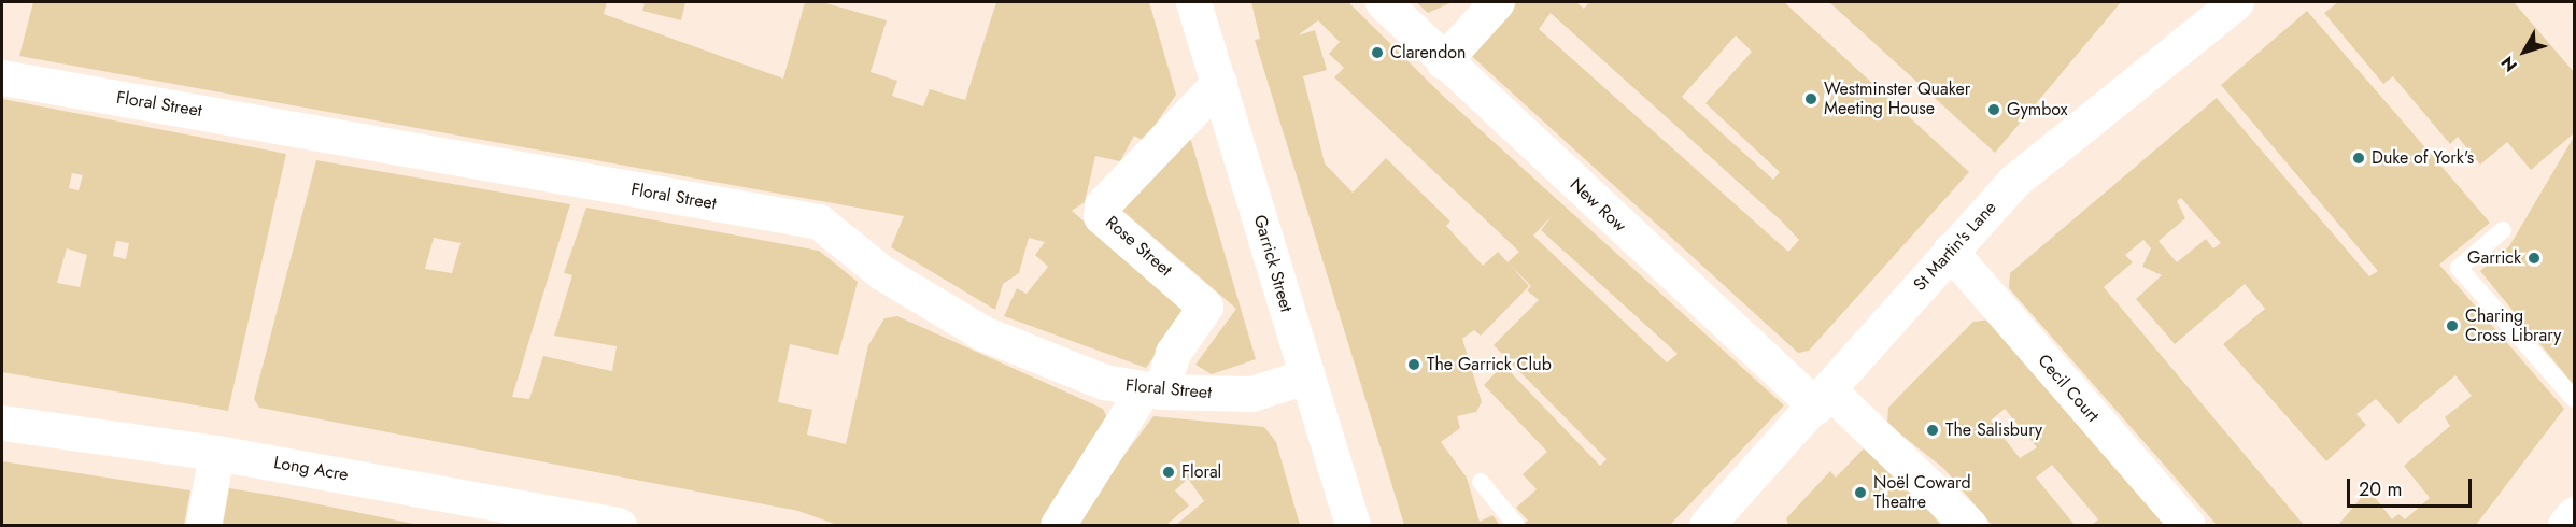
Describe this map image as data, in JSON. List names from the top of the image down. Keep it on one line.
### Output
{"streets":{"street":["Floral Street","New Row","Rose Street","St Martin's Lane","Garrick Street","Cecil Court","Long Acre"]},"crossings":[["Floral Street","Rose Street"],["Floral Street","Garrick Street"],["New Row","St Martin's Lane"],["Rose Street","Garrick Street"],["St Martin's Lane","Cecil Court"]],"places":["Clarendon","Westminster Quaker Meeting House","Gymbox","Duke of York's","Garrick","Charing Cross Library","The Garrick Club","The Salisbury","Floral","Noël Coward Theatre"],"scale_bar":"20 m","north":"bottom left"}
